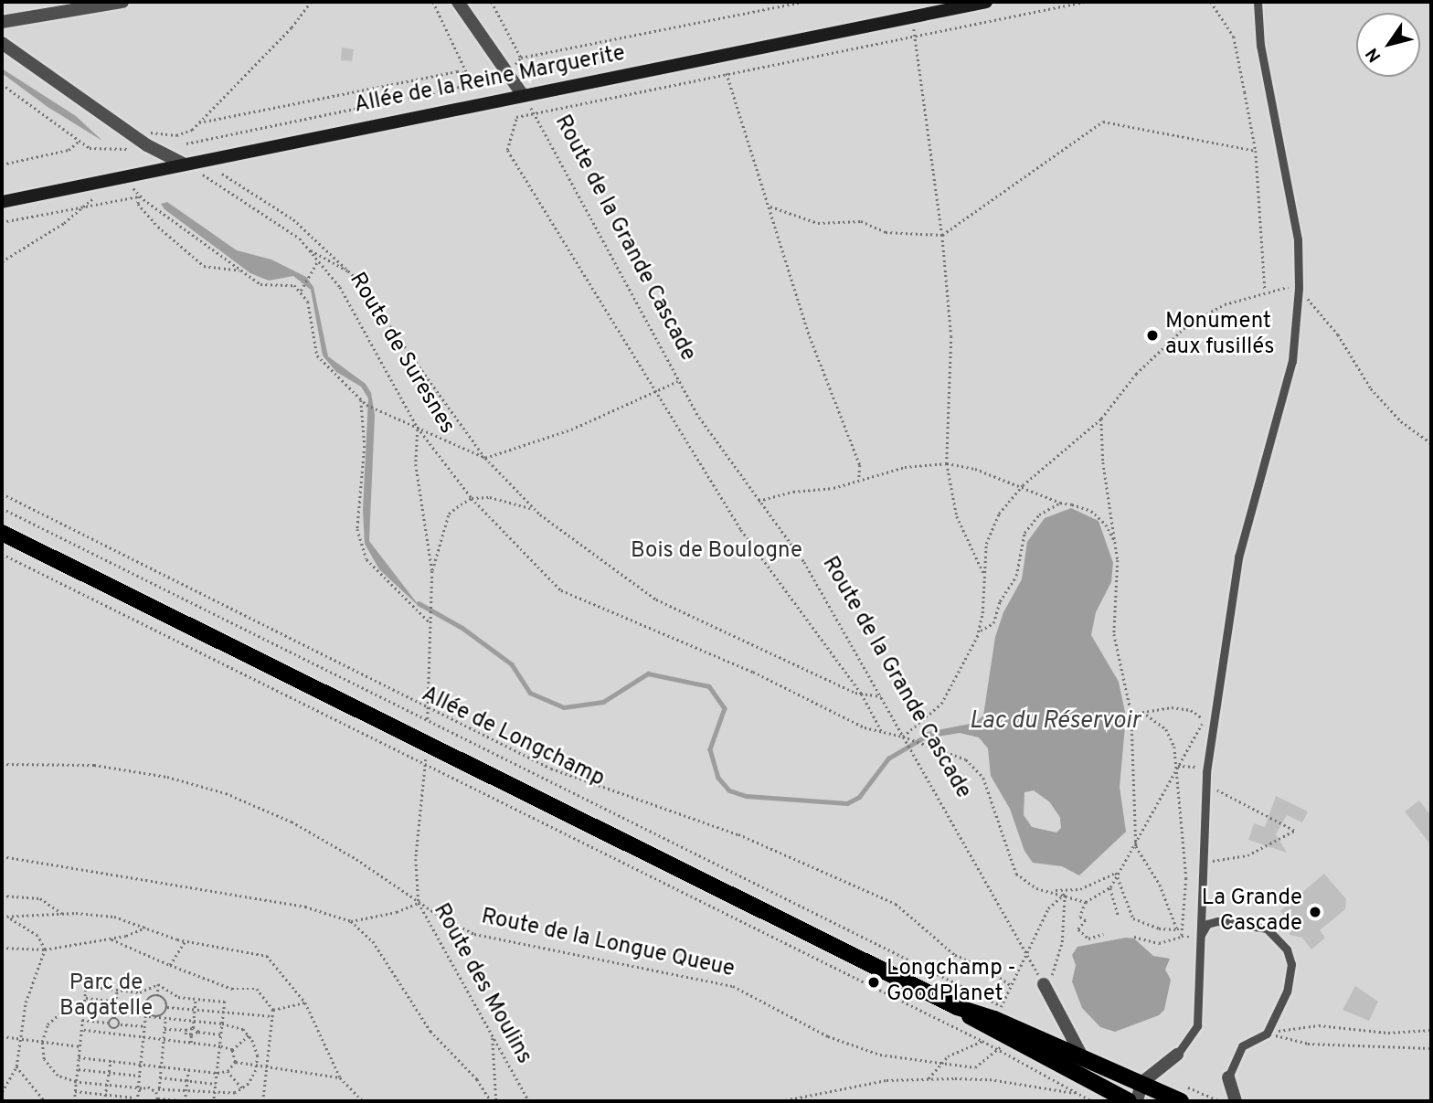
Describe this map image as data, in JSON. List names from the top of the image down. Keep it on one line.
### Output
{"streets":{"main road":["Allée de la Reine Marguerite","Allée de Longchamp"],"path":["Route de la Grande Cascade","Route de Suresnes","Route de la Longue Queue","Route des Moulins"]},"crossings":[["Allée de la Reine Marguerite","Route de la Grande Cascade"],["Allée de la Reine Marguerite","Route de Suresnes"],["Route de la Grande Cascade","Route de Suresnes"],["Route de la Longue Queue","Route des Moulins"]],"water":["Lac du Réservoir"],"parks":["Bois de Boulogne","Parc de Bagatelle"],"places":["Monument aux fusillés","La Grande Cascade","Longchamp - GoodPlanet"],"north":"bottom left"}
